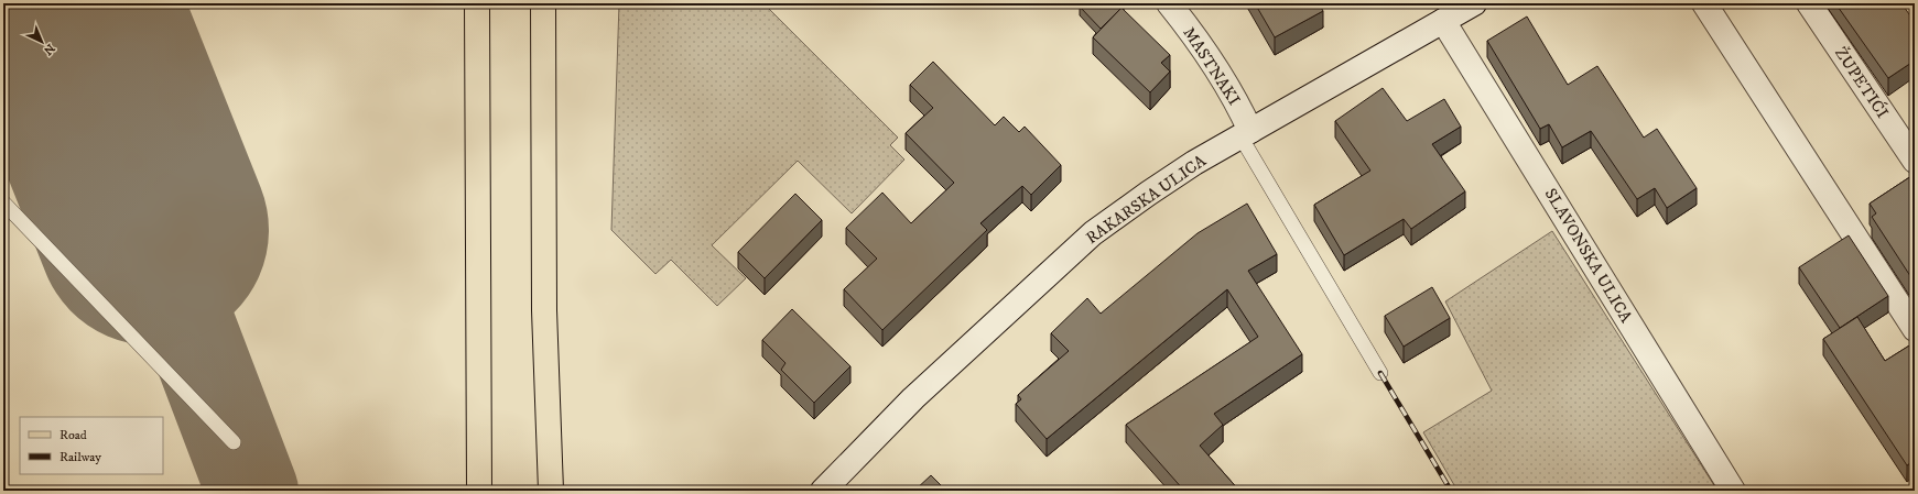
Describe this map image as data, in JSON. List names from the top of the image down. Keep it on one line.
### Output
{"streets":{"street":["MASTNAKI","ŽUPETIĆI","RAKARSKA ULICA","SLAVONSKA ULICA"]},"crossings":[["MASTNAKI","RAKARSKA ULICA"],["RAKARSKA ULICA","SLAVONSKA ULICA"]],"legend":["Road","Railway"],"north":"bottom right"}
